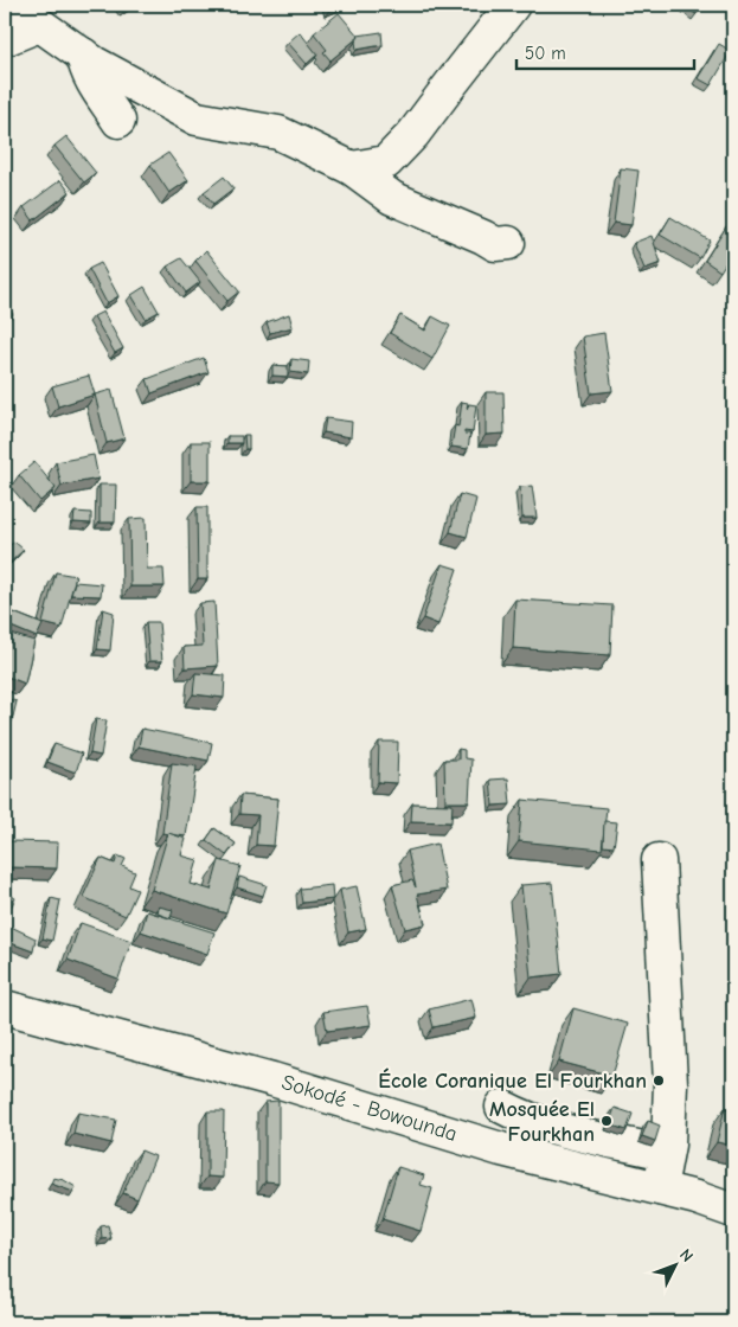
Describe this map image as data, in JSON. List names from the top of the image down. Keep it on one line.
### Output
{"streets":{"street":["Sokodé - Bowounda"]},"places":["École Coranique El Fourkhan","Mosquée El Fourkhan"],"scale_bar":"50 m","north":"top right"}
